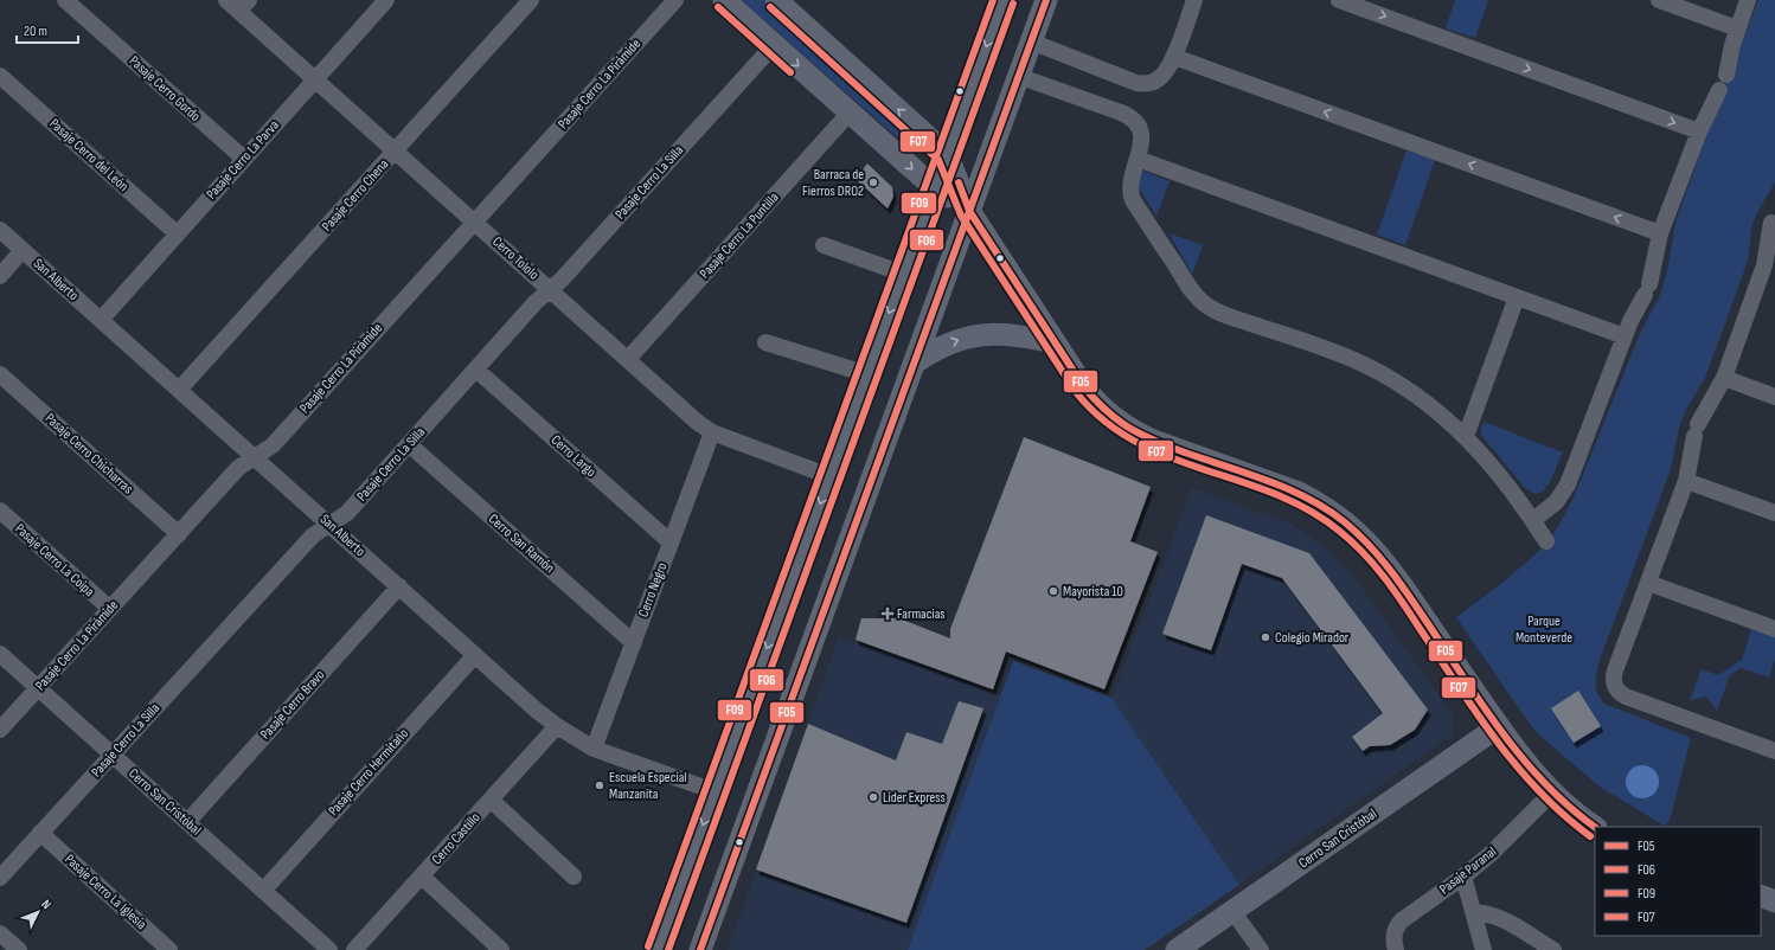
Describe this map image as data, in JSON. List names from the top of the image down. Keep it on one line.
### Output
{"streets":{"main road":["Cerro San Cristóbal"],"street":["Pasaje Cerro La Pirámide","Pasaje Cerro Gordo","Pasaje Cerro del León","Pasaje Cerro La Parva","Pasaje Cerro La Silla","Pasaje Cerro Chena","Pasaje Cerro La Puntilla","Cerro Tololo","San Alberto","Pasaje Cerro Chicharras","Cerro Largo","Cerro San Ramón","Pasaje Cerro La Coipa","Cerro Negro","Pasaje Cerro Bravo","Pasaje Cerro Hermitaño","Cerro Castillo","Pasaje Paranal","Pasaje Cerro La Iglesia"]},"crossings":[["Pasaje Cerro La Pirámide","Cerro Tololo"],["Pasaje Cerro La Pirámide","San Alberto"],["Pasaje Cerro La Pirámide","Pasaje Cerro Chicharras"],["Pasaje Cerro La Pirámide","Pasaje Cerro La Coipa"],["Pasaje Cerro La Pirámide","Cerro San Cristóbal"],["Pasaje Cerro Gordo","Pasaje Cerro La Parva"],["Pasaje Cerro del León","Pasaje Cerro La Parva"],["Pasaje Cerro La Parva","Cerro Tololo"],["Pasaje Cerro La Parva","San Alberto"],["Pasaje Cerro La Silla","Cerro Tololo"],["Pasaje Cerro La Silla","San Alberto"],["Pasaje Cerro La Silla","Cerro Largo"],["Pasaje Cerro La Silla","Cerro San Ramón"],["Pasaje Cerro La Silla","Cerro San Cristóbal"],["Pasaje Cerro La Silla","Pasaje Cerro La Iglesia"],["Pasaje Cerro Chena","Cerro Tololo"],["Pasaje Cerro Chena","San Alberto"],["Pasaje Cerro La Puntilla","Cerro Tololo"],["Cerro Tololo","Cerro Negro"],["San Alberto","Cerro Negro"],["San Alberto","Pasaje Cerro Bravo"],["San Alberto","Pasaje Cerro Hermitaño"],["San Alberto","Cerro Castillo"],["Cerro Largo","Cerro Negro"],["Cerro San Ramón","Cerro Negro"],["Pasaje Cerro Bravo","Cerro San Cristóbal"],["Pasaje Cerro Hermitaño","Cerro San Cristóbal"]],"parks":["Parque Monteverde"],"places":{"other":["Barraca de Fierros DRO2","Mayorista 10","Colegio Mirador","Escuela Especial Manzanita","Lider Express"],"health":["Farmacias"]},"lines":["transit line F05","transit line F09","transit line F06","transit line F07"],"legend":["F05","F06","F09","F07"],"scale_bar":"20 m","north":"top right"}
